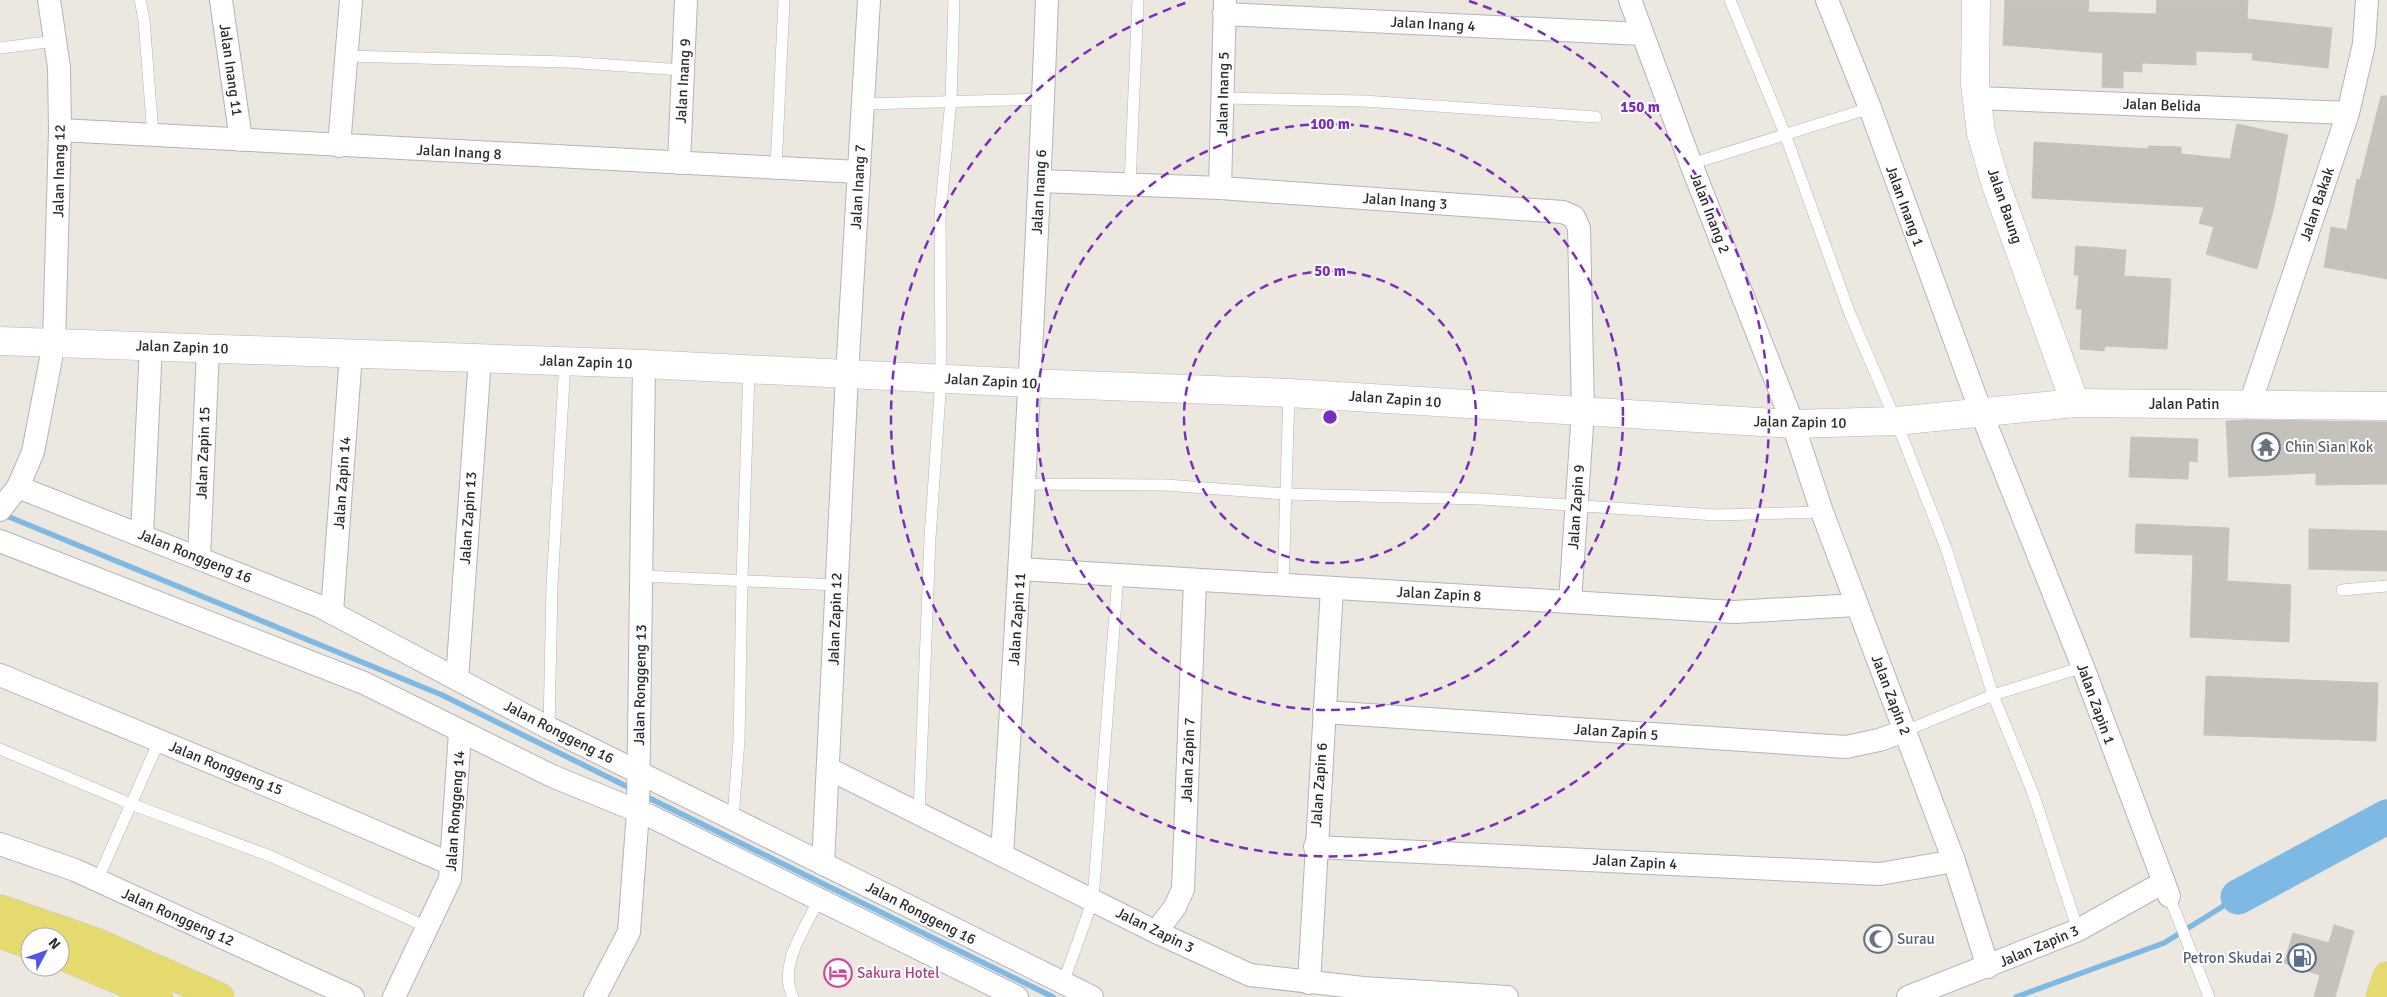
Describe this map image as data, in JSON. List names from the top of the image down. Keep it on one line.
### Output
{"streets":{"street":["Jalan Inang 4","Jalan Inang 11","Jalan Inang 9","Jalan Inang 5","Jalan Belida","Jalan Inang 8","Jalan Inang 12","Jalan Inang 7","Jalan Inang 6","Jalan Inang 3","Jalan Bakak","Jalan Inang 1","Jalan Baung","Jalan Inang 2","Jalan Zapin 10","Jalan Patin","Jalan Zapin 15","Jalan Zapin 14","Jalan Zapin 9","Jalan Zapin 13","Jalan Ronggeng 16","Jalan Zapin 8","Jalan Zapin 12","Jalan Zapin 11","Jalan Ronggeng 13","Jalan Zapin 2","Jalan Zapin 1","Jalan Zapin 5","Jalan Zapin 7","Jalan Ronggeng 15","Jalan Zapin 6","Jalan Ronggeng 14","Jalan Zapin 4","Jalan Ronggeng 12","Jalan Zapin 3"]},"crossings":[["Jalan Inang 4","Jalan Inang 5"],["Jalan Inang 4","Jalan Inang 2"],["Jalan Inang 11","Jalan Inang 8"],["Jalan Inang 9","Jalan Inang 8"],["Jalan Inang 5","Jalan Inang 3"],["Jalan Belida","Jalan Bakak"],["Jalan Belida","Jalan Baung"],["Jalan Inang 8","Jalan Inang 12"],["Jalan Inang 8","Jalan Inang 7"],["Jalan Inang 12","Jalan Zapin 10"],["Jalan Inang 12","Jalan Ronggeng 16"],["Jalan Inang 7","Jalan Zapin 10"],["Jalan Inang 7","Jalan Zapin 12"],["Jalan Inang 6","Jalan Inang 3"],["Jalan Inang 6","Jalan Zapin 10"],["Jalan Inang 6","Jalan Zapin 11"],["Jalan Inang 3","Jalan Zapin 10"],["Jalan Inang 3","Jalan Zapin 9"],["Jalan Bakak","Jalan Patin"],["Jalan Inang 1","Jalan Zapin 10"],["Jalan Inang 1","Jalan Patin"],["Jalan Inang 1","Jalan Zapin 1"],["Jalan Baung","Jalan Patin"],["Jalan Inang 2","Jalan Zapin 10"],["Jalan Inang 2","Jalan Zapin 2"],["Jalan Zapin 10","Jalan Patin"],["Jalan Zapin 10","Jalan Zapin 15"],["Jalan Zapin 10","Jalan Zapin 14"],["Jalan Zapin 10","Jalan Zapin 9"],["Jalan Zapin 10","Jalan Zapin 13"],["Jalan Zapin 10","Jalan Zapin 12"],["Jalan Zapin 10","Jalan Zapin 11"],["Jalan Zapin 10","Jalan Ronggeng 13"],["Jalan Zapin 10","Jalan Zapin 2"],["Jalan Zapin 10","Jalan Zapin 1"],["Jalan Patin","Jalan Zapin 1"],["Jalan Zapin 15","Jalan Ronggeng 16"],["Jalan Zapin 14","Jalan Ronggeng 16"],["Jalan Zapin 9","Jalan Zapin 8"],["Jalan Zapin 13","Jalan Ronggeng 16"],["Jalan Ronggeng 16","Jalan Zapin 12"],["Jalan Ronggeng 16","Jalan Ronggeng 13"],["Jalan Zapin 8","Jalan Zapin 11"],["Jalan Zapin 8","Jalan Zapin 2"],["Jalan Zapin 8","Jalan Zapin 7"],["Jalan Zapin 8","Jalan Zapin 6"],["Jalan Zapin 12","Jalan Zapin 3"],["Jalan Zapin 11","Jalan Zapin 3"],["Jalan Zapin 2","Jalan Zapin 5"],["Jalan Zapin 2","Jalan Zapin 4"],["Jalan Zapin 2","Jalan Zapin 3"],["Jalan Zapin 1","Jalan Zapin 3"],["Jalan Zapin 5","Jalan Zapin 6"],["Jalan Zapin 7","Jalan Zapin 3"],["Jalan Ronggeng 15","Jalan Ronggeng 14"],["Jalan Zapin 6","Jalan Zapin 4"],["Jalan Zapin 6","Jalan Zapin 3"]],"places":{"temple":["Chin Sian Kok"],"mosque":["Surau"],"fuel station":["Petron Skudai 2"],"hotel":["Sakura Hotel"]},"north":"top right","rings":["150 m","100 m","50 m"]}
